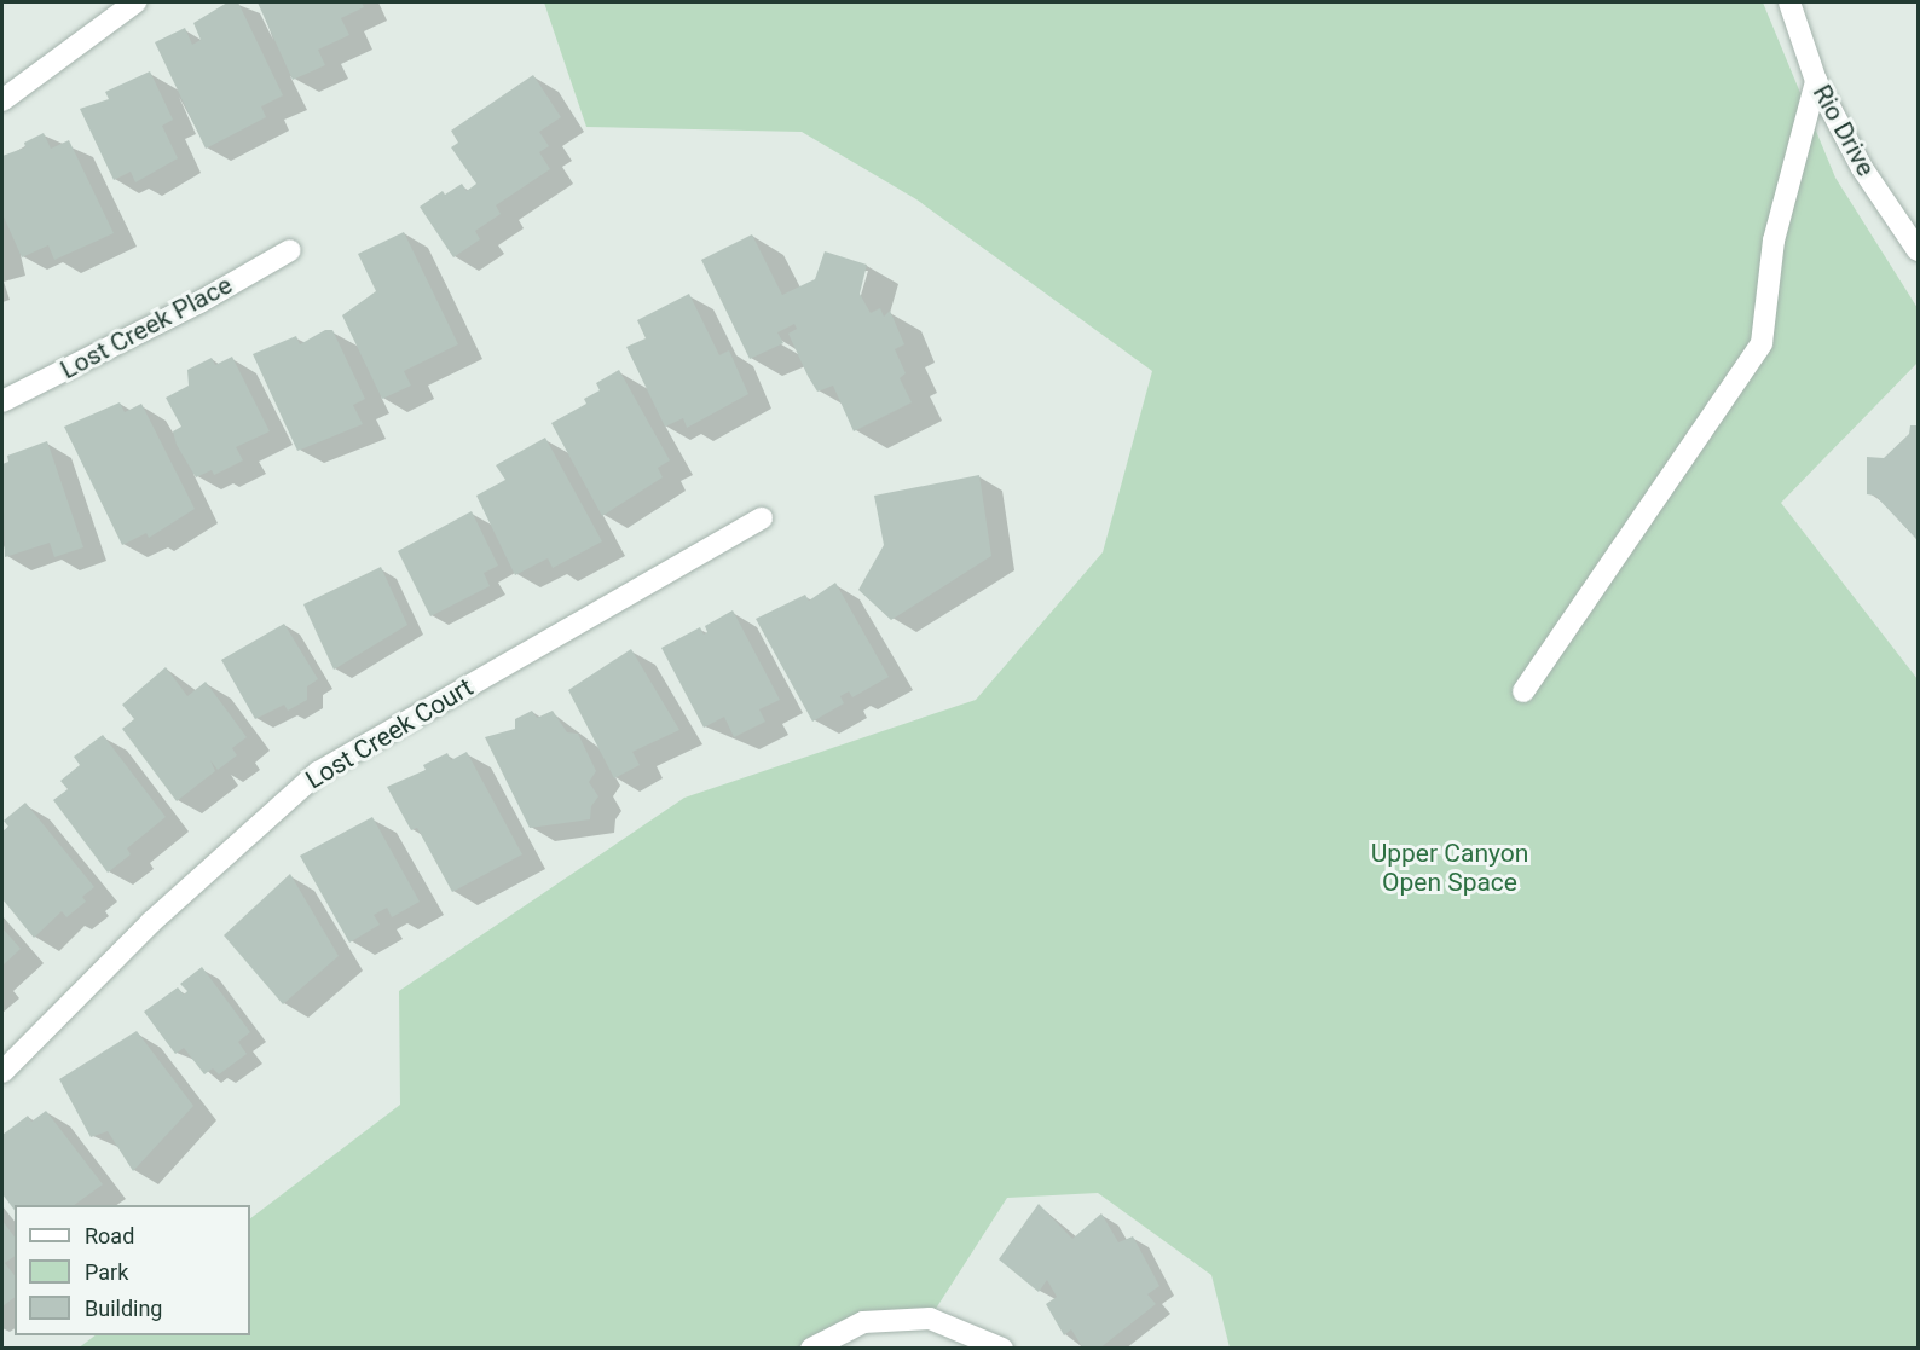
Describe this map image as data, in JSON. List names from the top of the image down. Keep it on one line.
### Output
{"streets":{"street":["Rio Drive","Lost Creek Place","Lost Creek Court"]},"parks":["Upper Canyon Open Space"],"legend":["Road","Park","Building"]}
